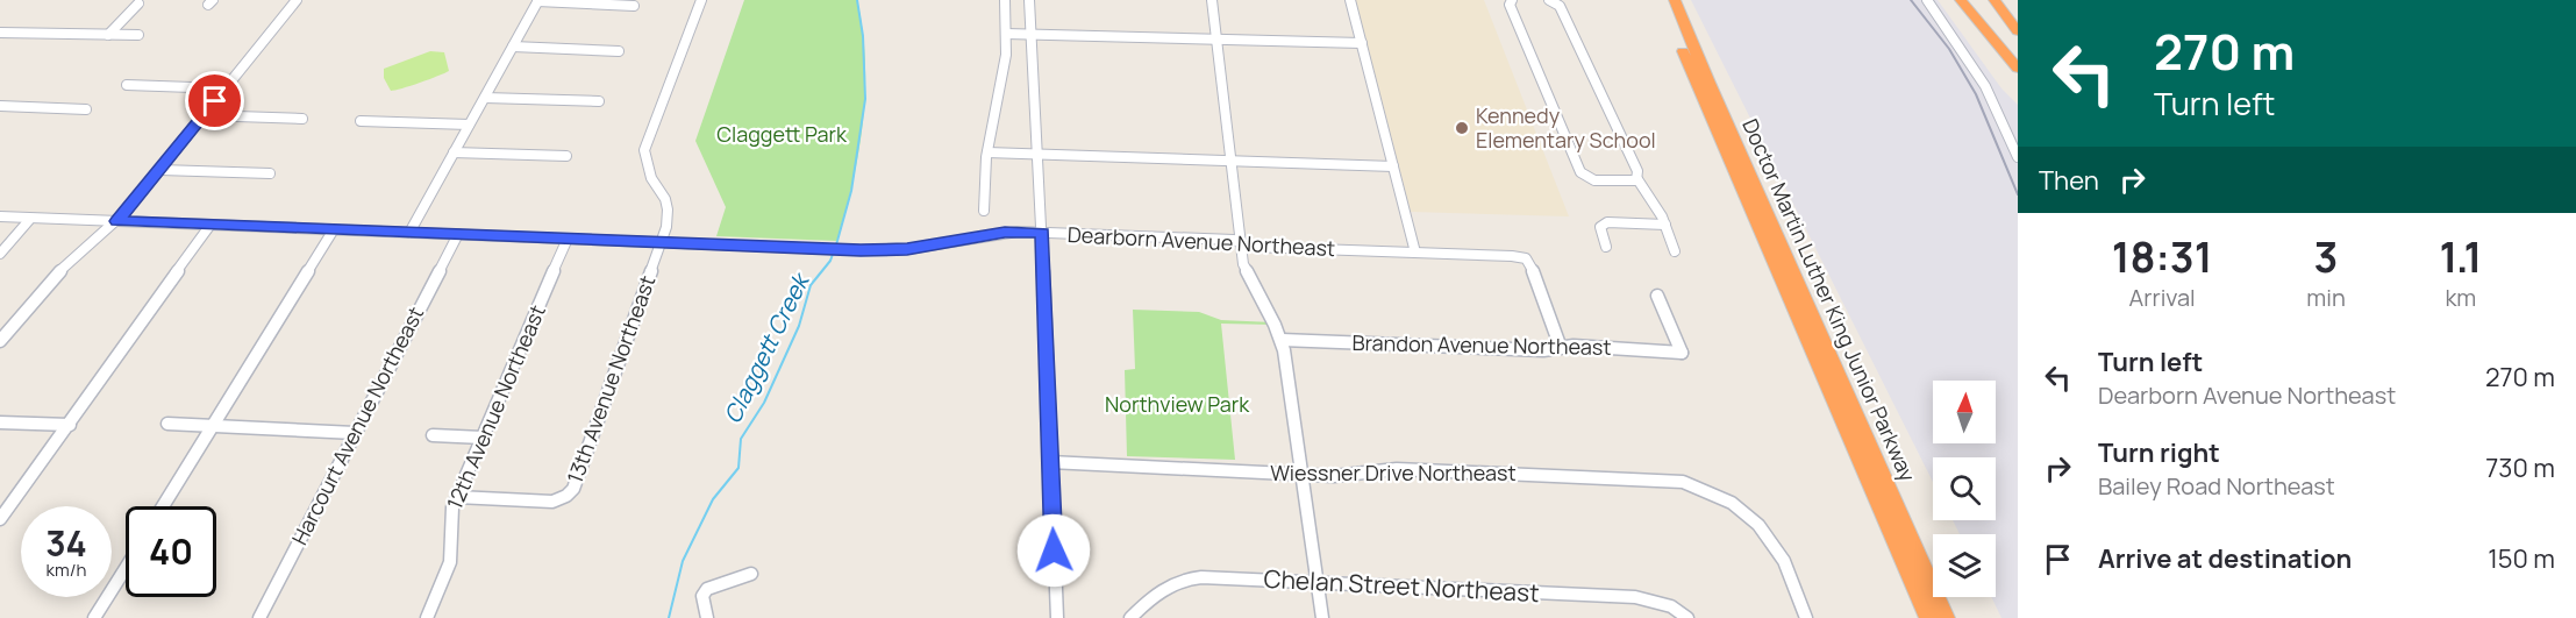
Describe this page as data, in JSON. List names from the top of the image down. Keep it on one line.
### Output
{"streets":{"highway":["Doctor Martin Luther King Junior Parkway"],"street":["Dearborn Avenue Northeast","Brandon Avenue Northeast","13th Avenue Northeast","12th Avenue Northeast","Harcourt Avenue Northeast","Wiessner Drive Northeast","Chelan Street Northeast"]},"crossings":[["Dearborn Avenue Northeast","Brandon Avenue Northeast"],["Dearborn Avenue Northeast","13th Avenue Northeast"],["Dearborn Avenue Northeast","12th Avenue Northeast"],["Dearborn Avenue Northeast","Harcourt Avenue Northeast"],["13th Avenue Northeast","12th Avenue Northeast"]],"water":["Claggett Creek"],"parks":["Claggett Park","Northview Park"],"places":["Kennedy Elementary School"],"north":"top","page":{"turn":["270 m","Turn left"],"then":"Then","eta":["18:31","Arrival","3","min","1.1","km"],"list":[{"name":"Turn left","note":"Dearborn Avenue Northeast","value":"270 m"},{"name":"Turn right","note":"Bailey Road Northeast","value":"730 m"},{"name":"Arrive at destination","value":"150 m"}],"speed":"34 km/h","limit":"40"}}
